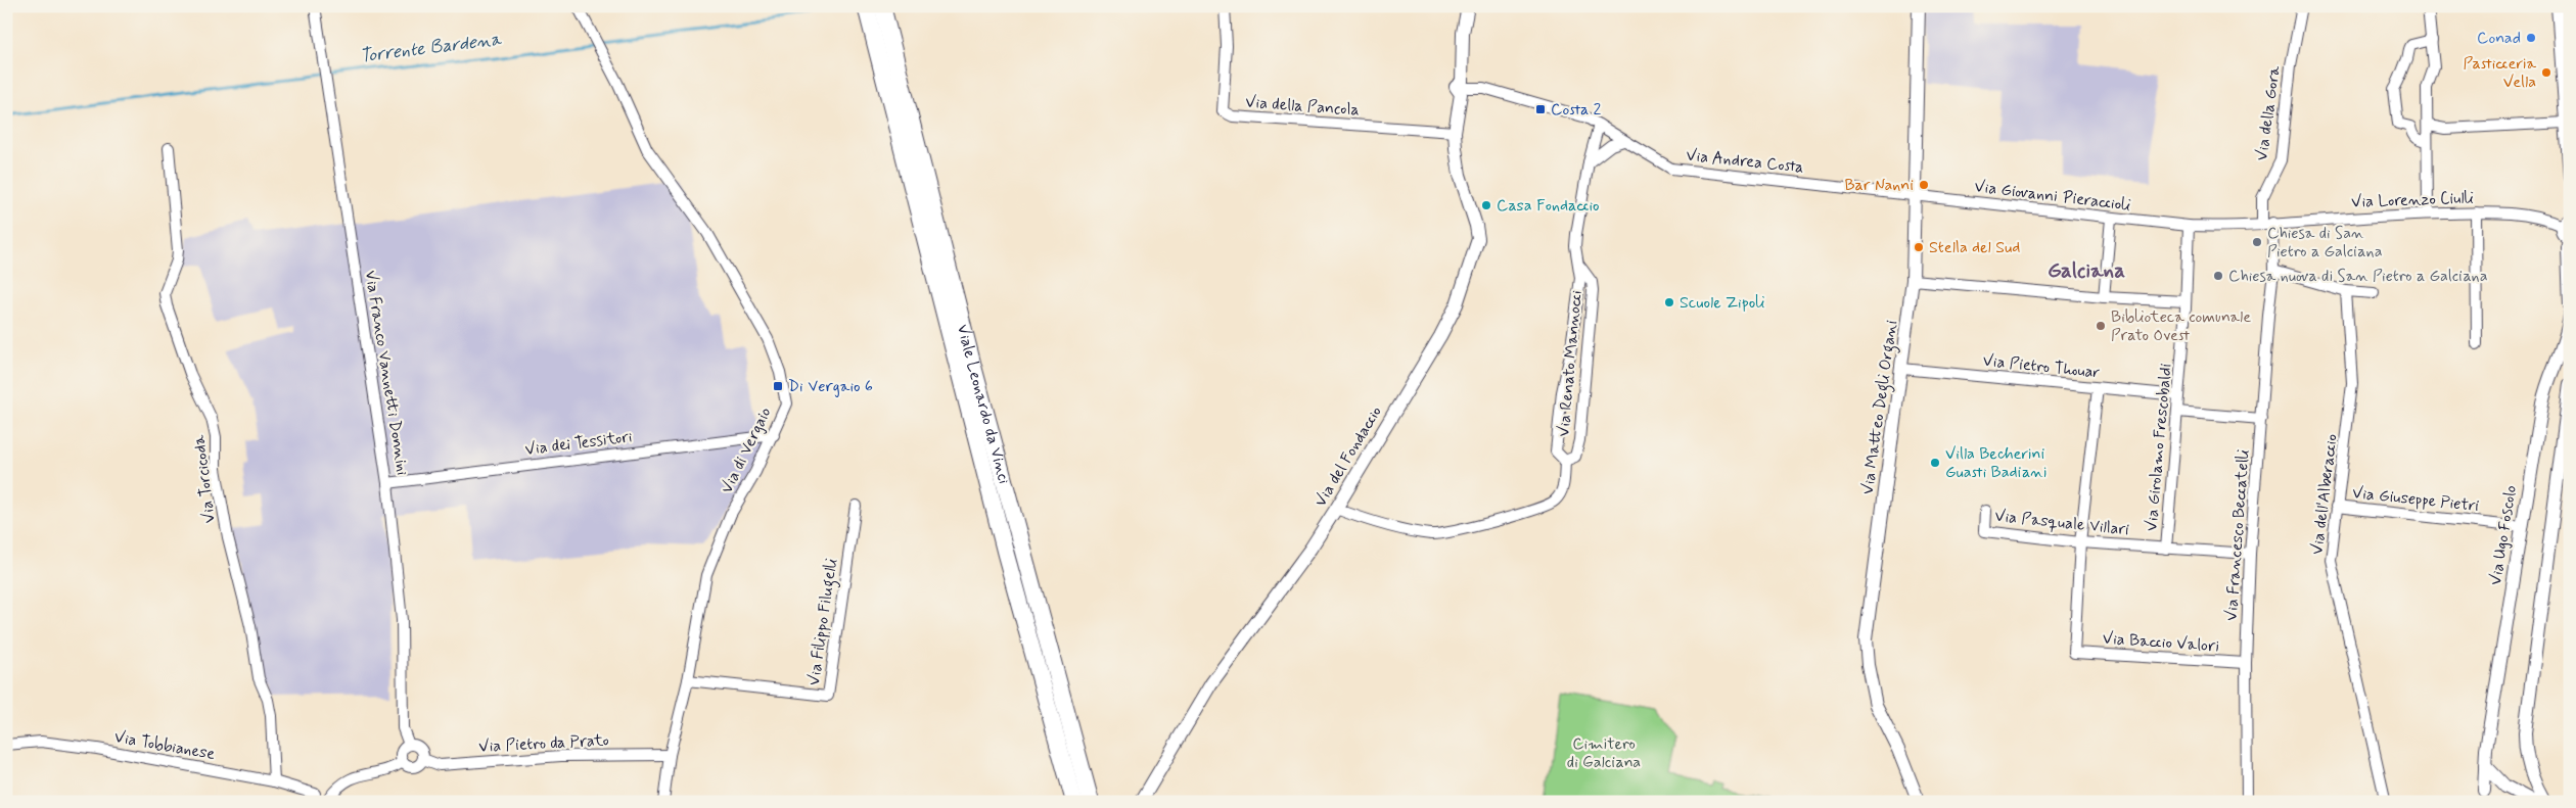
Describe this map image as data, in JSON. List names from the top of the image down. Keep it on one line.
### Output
{"streets":{"highway":["Viale Leonardo da Vinci"],"street":["Via della Pancola","Via della Gora","Via Andrea Costa","Via Giovanni Pieraccioli","Via Lorenzo Ciulli","Via Renato Mannocci","Via Pietro Thouar","Via Franco Vannetti Donnini","Via Matteo Degli Organi","Via dei Tessitori","Via Girolamo Frescobaldi","Via di Vergaio","Via del Fondaccio","Via Torcicoda","Via dell'Alberaccio","Via Giuseppe Pietri","Via Pasquale Villari","Via Francesco Beccatelli","Via Ugo Foscolo","Via Filippo Filugelli","Via Baccio Valori","Via Pietro da Prato","Via Tobbianese"]},"crossings":[["Via della Pancola","Via del Fondaccio"],["Via della Gora","Via Lorenzo Ciulli"],["Via della Gora","Via Francesco Beccatelli"],["Via Andrea Costa","Via Giovanni Pieraccioli"],["Via Andrea Costa","Via Renato Mannocci"],["Via Andrea Costa","Via Matteo Degli Organi"],["Via Andrea Costa","Via del Fondaccio"],["Via Giovanni Pieraccioli","Via Lorenzo Ciulli"],["Via Giovanni Pieraccioli","Via Matteo Degli Organi"],["Via Giovanni Pieraccioli","Via Girolamo Frescobaldi"],["Via Lorenzo Ciulli","Via Girolamo Frescobaldi"],["Via Renato Mannocci","Via del Fondaccio"],["Via Pietro Thouar","Via Matteo Degli Organi"],["Via Pietro Thouar","Via Girolamo Frescobaldi"],["Via Franco Vannetti Donnini","Via dei Tessitori"],["Via Franco Vannetti Donnini","Via Pietro da Prato"],["Via dei Tessitori","Via di Vergaio"],["Via Girolamo Frescobaldi","Via Pasquale Villari"],["Via di Vergaio","Via Filippo Filugelli"],["Via di Vergaio","Via Pietro da Prato"],["Via Torcicoda","Via Tobbianese"],["Via dell'Alberaccio","Via Giuseppe Pietri"],["Via Giuseppe Pietri","Via Ugo Foscolo"],["Via Pasquale Villari","Via Francesco Beccatelli"],["Via Pasquale Villari","Via Baccio Valori"],["Via Francesco Beccatelli","Via Baccio Valori"]],"districts":["Galciana"],"water":["Torrente Bardena"],"parks":["Cimitero di Galciana"],"places":{"other":["Conad","Pasticceria Vella","Bar Nanni","Casa Fondaccio","Chiesa di San Pietro a Galciana","Stella del Sud","Chiesa nuova di San Pietro a Galciana","Scuole Zipoli","Biblioteca comunale Prato Ovest","Villa Becherini Guasti Badiani"],"transit":["Costa 2","Di Vergaio 6"]}}
